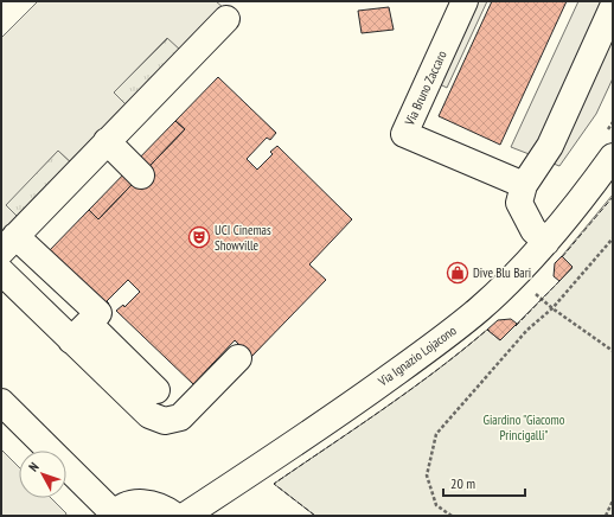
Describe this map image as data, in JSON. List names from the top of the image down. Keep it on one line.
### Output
{"streets":{"street":["Via Bruno Zaccaro","Via Ignazio Lojacono"]},"parks":["Giardino \"Giacomo Princigalli\""],"places":{"theatre":["UCI Cinemas Showville"],"shop":["Dive Blu Bari"]},"scale_bar":"20 m","north":"top left"}
